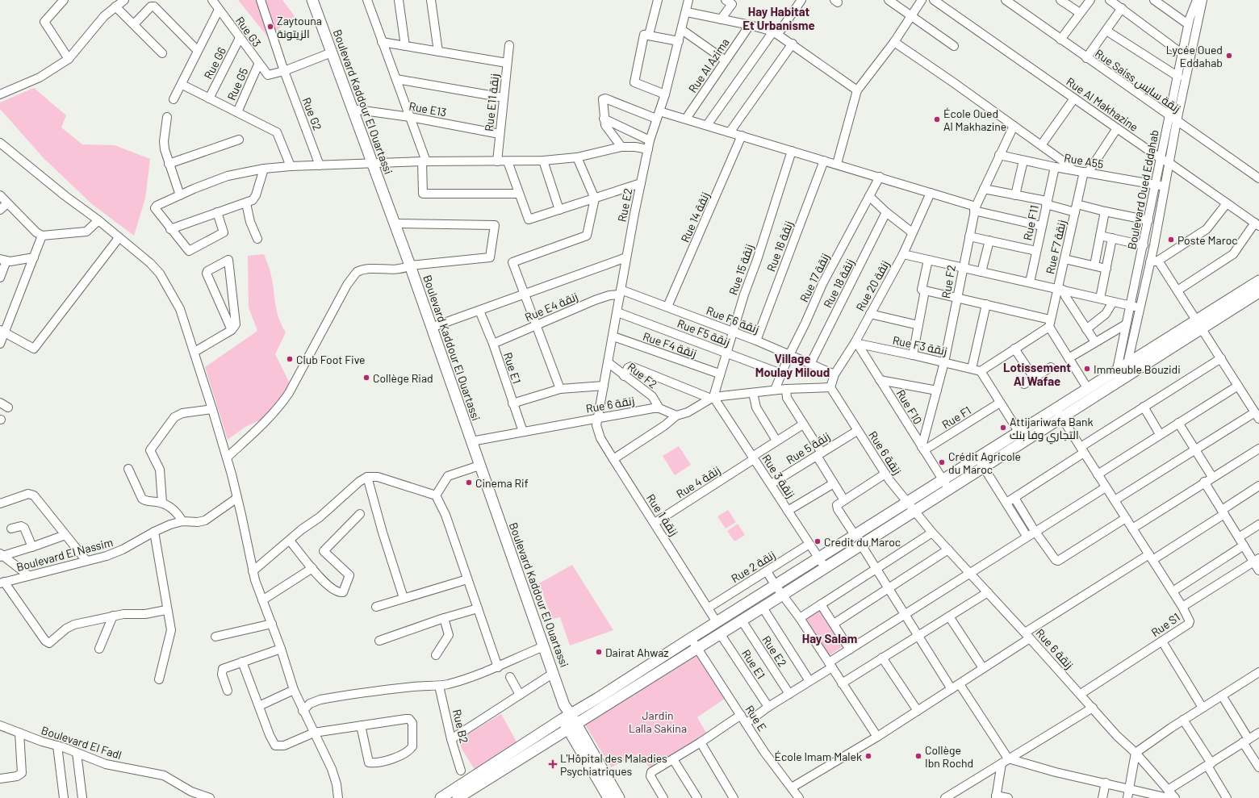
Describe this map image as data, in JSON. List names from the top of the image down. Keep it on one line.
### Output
{"streets":{"main road":["Boulevard Kaddour El Ouartassi"],"street":["Rue G3","Rue G6","Rue Al Azima","Rue Saiss زنقة سايس","Rue G5","Rue E11 زنقة","Rue Al Makhazine","Rue E13","Rue G2","Rue A55","Boulevard Oued Eddahab","Rue E2","Rue 14 زنقة","Rue F11","Rue 16 زنقة","Rue F7 زنقة","Rue 15 زنقة","Rue 17 زنقة","Rue F2","Rue 18 زنقة","Rue 20 زنقة","Rue E4 زنقة","Rue F6 زنقة","Rue F5 زنقة","Rue F4 زنقة","Rue F3 زنقة","Rue E1","Rue 6 زنقة","Rue F10","Rue F1","Rue 5 زنقة","Rue 3 زنقة","Rue 4 زنقة","Rue 1 زنقة","Boulevard El Nassim","Rue 2 زنقة","Rue S1","Rue E","Rue B2","Boulevard El Fadl"]},"crossings":[["Rue G3","Rue G6"],["Rue G3","Rue G5"],["Rue G3","Rue G2"],["Rue Saiss زنقة سايس","Boulevard Oued Eddahab"],["Boulevard Kaddour El Ouartassi","Rue E13"],["Boulevard Kaddour El Ouartassi","Rue 6 زنقة"],["Rue E11 زنقة","Rue E13"],["Rue Al Makhazine","Boulevard Oued Eddahab"],["Rue A55","Boulevard Oued Eddahab"],["Rue A55","Rue F11"],["Rue A55","Rue F7 زنقة"],["Rue A55","Rue F2"],["Rue E2","Rue F2"],["Rue E2","Rue E4 زنقة"],["Rue E2","Rue F6 زنقة"],["Rue E2","Rue F5 زنقة"],["Rue E2","Rue F4 زنقة"],["Rue E2","Rue 6 زنقة"],["Rue E2","Rue 1 زنقة"],["Rue 14 زنقة","Rue F6 زنقة"],["Rue 16 زنقة","Rue F6 زنقة"],["Rue 15 زنقة","Rue F6 زنقة"],["Rue 15 زنقة","Rue F5 زنقة"],["Rue 15 زنقة","Rue F4 زنقة"],["Rue 15 زنقة","Rue 3 زنقة"],["Rue 17 زنقة","Rue F6 زنقة"],["Rue 17 زنقة","Rue F5 زنقة"],["Rue F2","Rue F3 زنقة"],["Rue F2","Rue 6 زنقة"],["Rue F2","Rue F10"],["Rue F2","Rue F1"],["Rue 18 زنقة","Rue F6 زنقة"],["Rue 20 زنقة","Rue F6 زنقة"],["Rue 20 زنقة","Rue F3 زنقة"],["Rue 20 زنقة","Rue 6 زنقة"],["Rue 20 زنقة","Rue F10"],["Rue E4 زنقة","Rue F6 زنقة"],["Rue E4 زنقة","Rue E1"],["Rue F3 زنقة","Rue F10"],["Rue E1","Rue 6 زنقة"],["Rue 6 زنقة","Rue 5 زنقة"],["Rue 6 زنقة","Rue 1 زنقة"],["Rue 6 زنقة","Rue S1"],["Rue F10","Rue F1"],["Rue 5 زنقة","Rue 3 زنقة"],["Rue 3 زنقة","Rue 4 زنقة"],["Rue 3 زنقة","Rue 2 زنقة"],["Rue 4 زنقة","Rue 1 زنقة"],["Rue 1 زنقة","Rue 2 زنقة"]],"districts":["Hay Habitat Et Urbanisme","Village Moulay Miloud","Lotissement Al Wafae","Hay Salam"],"parks":["Jardin Lalla Sakina"],"places":{"other":["Zaytouna الزيتونة","Lycée Oued Eddahab","École Oued Al Makhazine","Poste Maroc","Club Foot Five","Immeuble Bouzidi","Collège Riad","Attijariwafa Bank التجاري وفا بنك","Crédit Agricole du Maroc","Cinema Rif","Credit du Maroc","Dairat Ahwaz","École Imam Malek","Collège Ibn Rochd"],"health":["L'Hôpital des Maladies Psychiatriques"]}}
